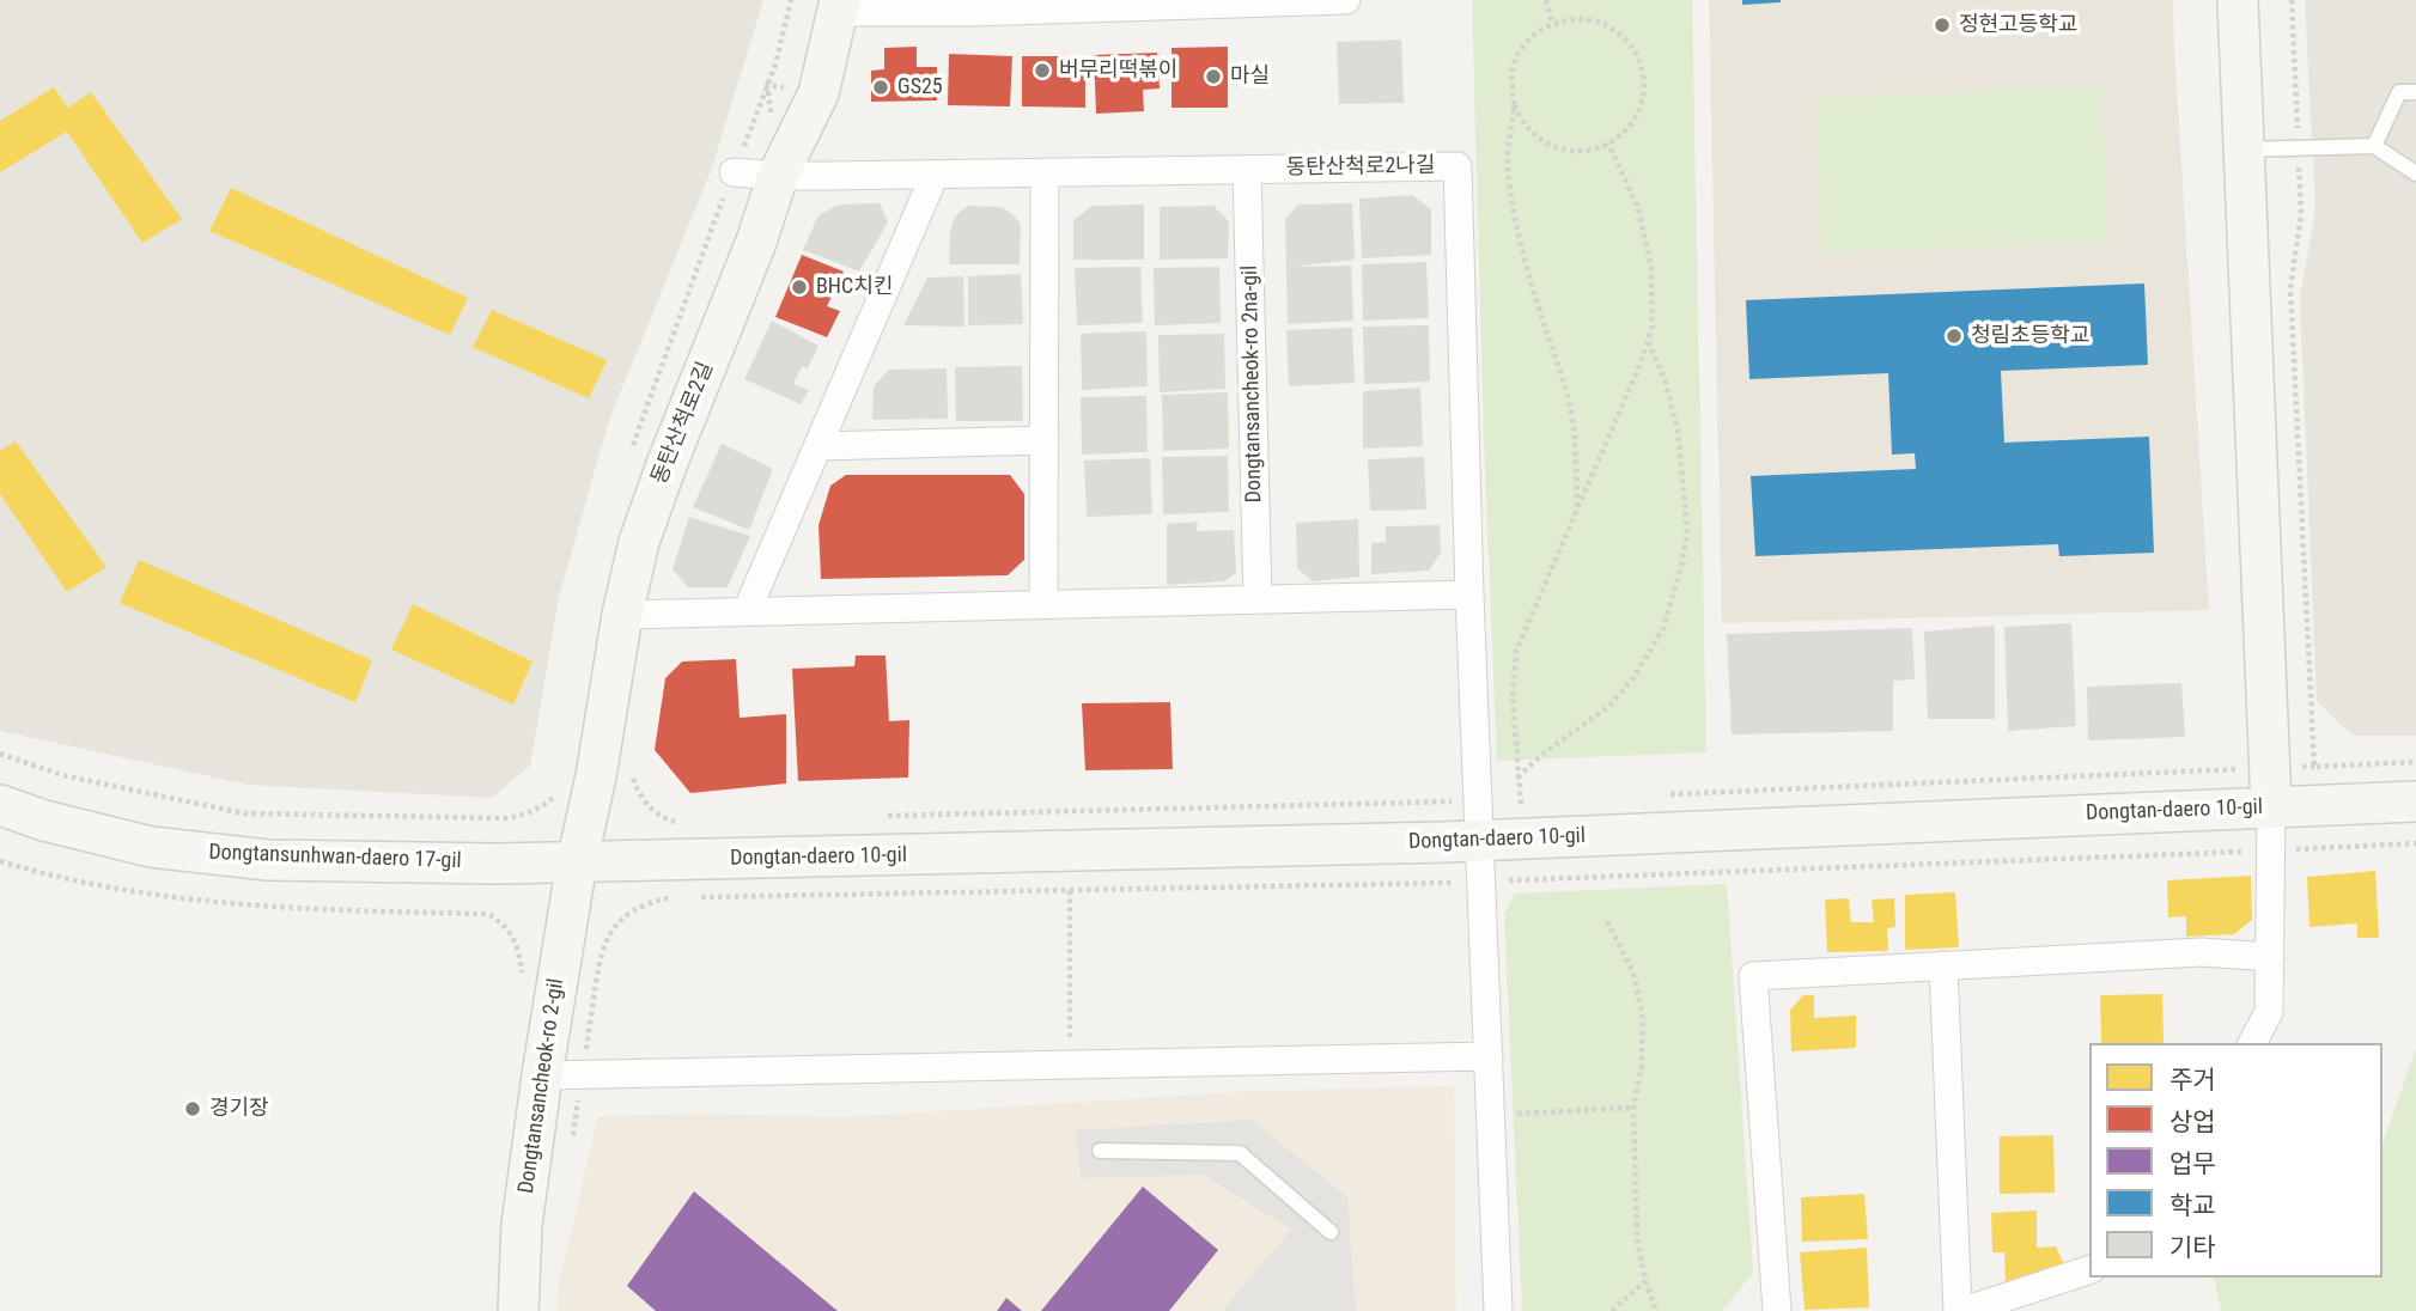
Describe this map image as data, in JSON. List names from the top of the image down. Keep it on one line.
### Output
{"streets":{"street":["동탄산척로2나길","Dongtansancheok-ro 2na-gil","동탄산척로2길","Dongtan-daero 10-gil","Dongtansunhwan-daero 17-gil","Dongtansancheok-ro 2-gil"]},"crossings":[["동탄산척로2나길","Dongtansancheok-ro 2na-gil"],["동탄산척로2나길","동탄산척로2길"],["동탄산척로2나길","Dongtan-daero 10-gil"],["동탄산척로2길","Dongtan-daero 10-gil"],["동탄산척로2길","Dongtansunhwan-daero 17-gil"],["동탄산척로2길","Dongtansancheok-ro 2-gil"],["Dongtan-daero 10-gil","Dongtansunhwan-daero 17-gil"],["Dongtan-daero 10-gil","Dongtansancheok-ro 2-gil"],["Dongtansunhwan-daero 17-gil","Dongtansancheok-ro 2-gil"]],"places":["정현고등학교","버무리떡볶이","마실","GS25","BHC치킨","청림초등학교","경기장"],"legend":["주거","상업","업무","학교","기타"]}
